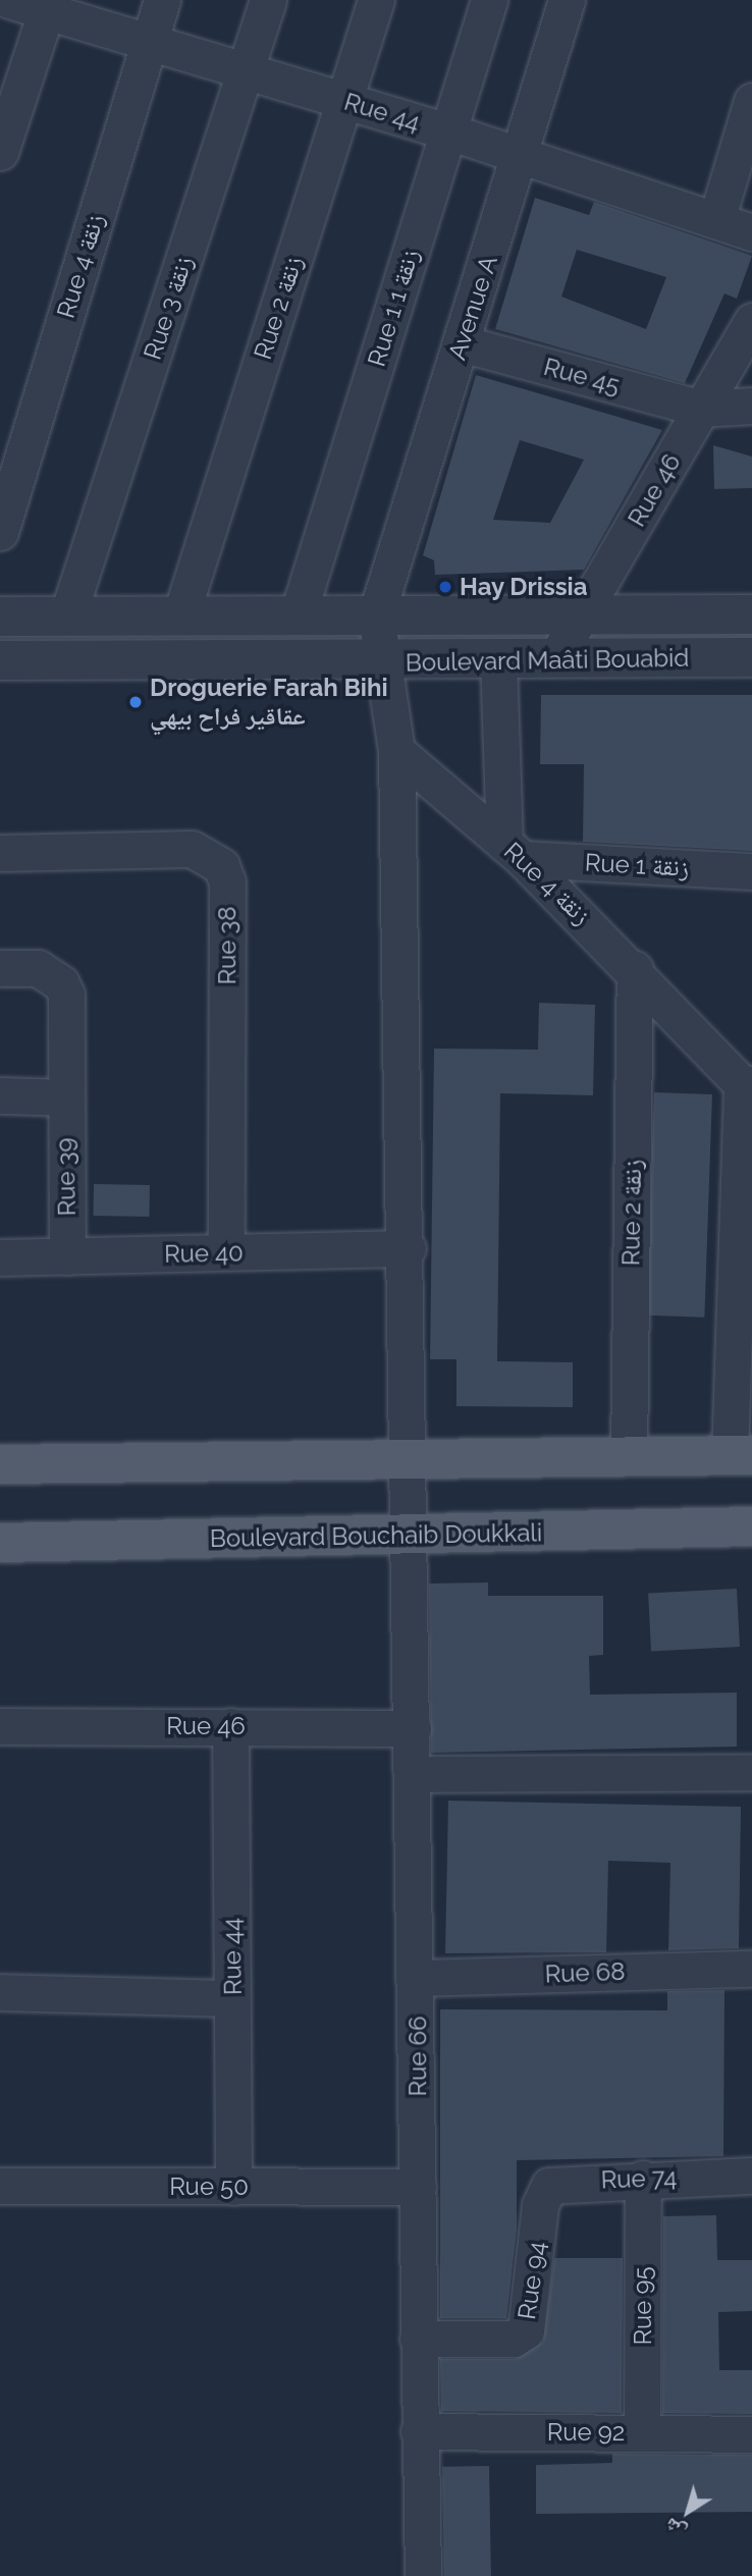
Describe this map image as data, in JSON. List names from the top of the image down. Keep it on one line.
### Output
{"streets":{"main road":["Boulevard Bouchaib Doukkali"],"street":["Rue 44","Rue 4 زنقة","Rue 3 زنقة","Rue 2 زنقة","Rue 1 زنقة 1","Avenue A","Rue 45","Rue 46","Boulevard Maâti Bouabid","Rue 1 زنقة","Rue 38","Rue 39","Rue 40","Rue 68","Rue 66","Rue 74","Rue 50","Rue 94","Rue 95","Rue 92"]},"crossings":[["Rue 44","Rue 4 زنقة"],["Rue 44","Rue 3 زنقة"],["Rue 44","Rue 2 زنقة"],["Rue 44","Rue 1 زنقة 1"],["Rue 44","Avenue A"],["Rue 44","Rue 46"],["Rue 44","Rue 50"],["Rue 4 زنقة","Rue 2 زنقة"],["Rue 4 زنقة","Rue 1 زنقة"],["Rue 4 زنقة","Rue 66"],["Rue 3 زنقة","Boulevard Maâti Bouabid"],["Rue 2 زنقة","Boulevard Maâti Bouabid"],["Rue 1 زنقة 1","Boulevard Maâti Bouabid"],["Avenue A","Rue 45"],["Avenue A","Boulevard Maâti Bouabid"],["Rue 45","Rue 46"],["Rue 46","Boulevard Maâti Bouabid"],["Rue 46","Rue 66"],["Rue 38","Rue 40"],["Rue 39","Rue 40"],["Rue 40","Rue 66"],["Boulevard Bouchaib Doukkali","Rue 66"],["Rue 68","Rue 66"],["Rue 66","Rue 50"],["Rue 66","Rue 94"],["Rue 66","Rue 92"],["Rue 74","Rue 94"],["Rue 74","Rue 95"],["Rue 95","Rue 92"]],"places":["Hay Drissia","Droguerie Farah Bihi عقاقير فراح بيهي"],"north":"bottom left"}
